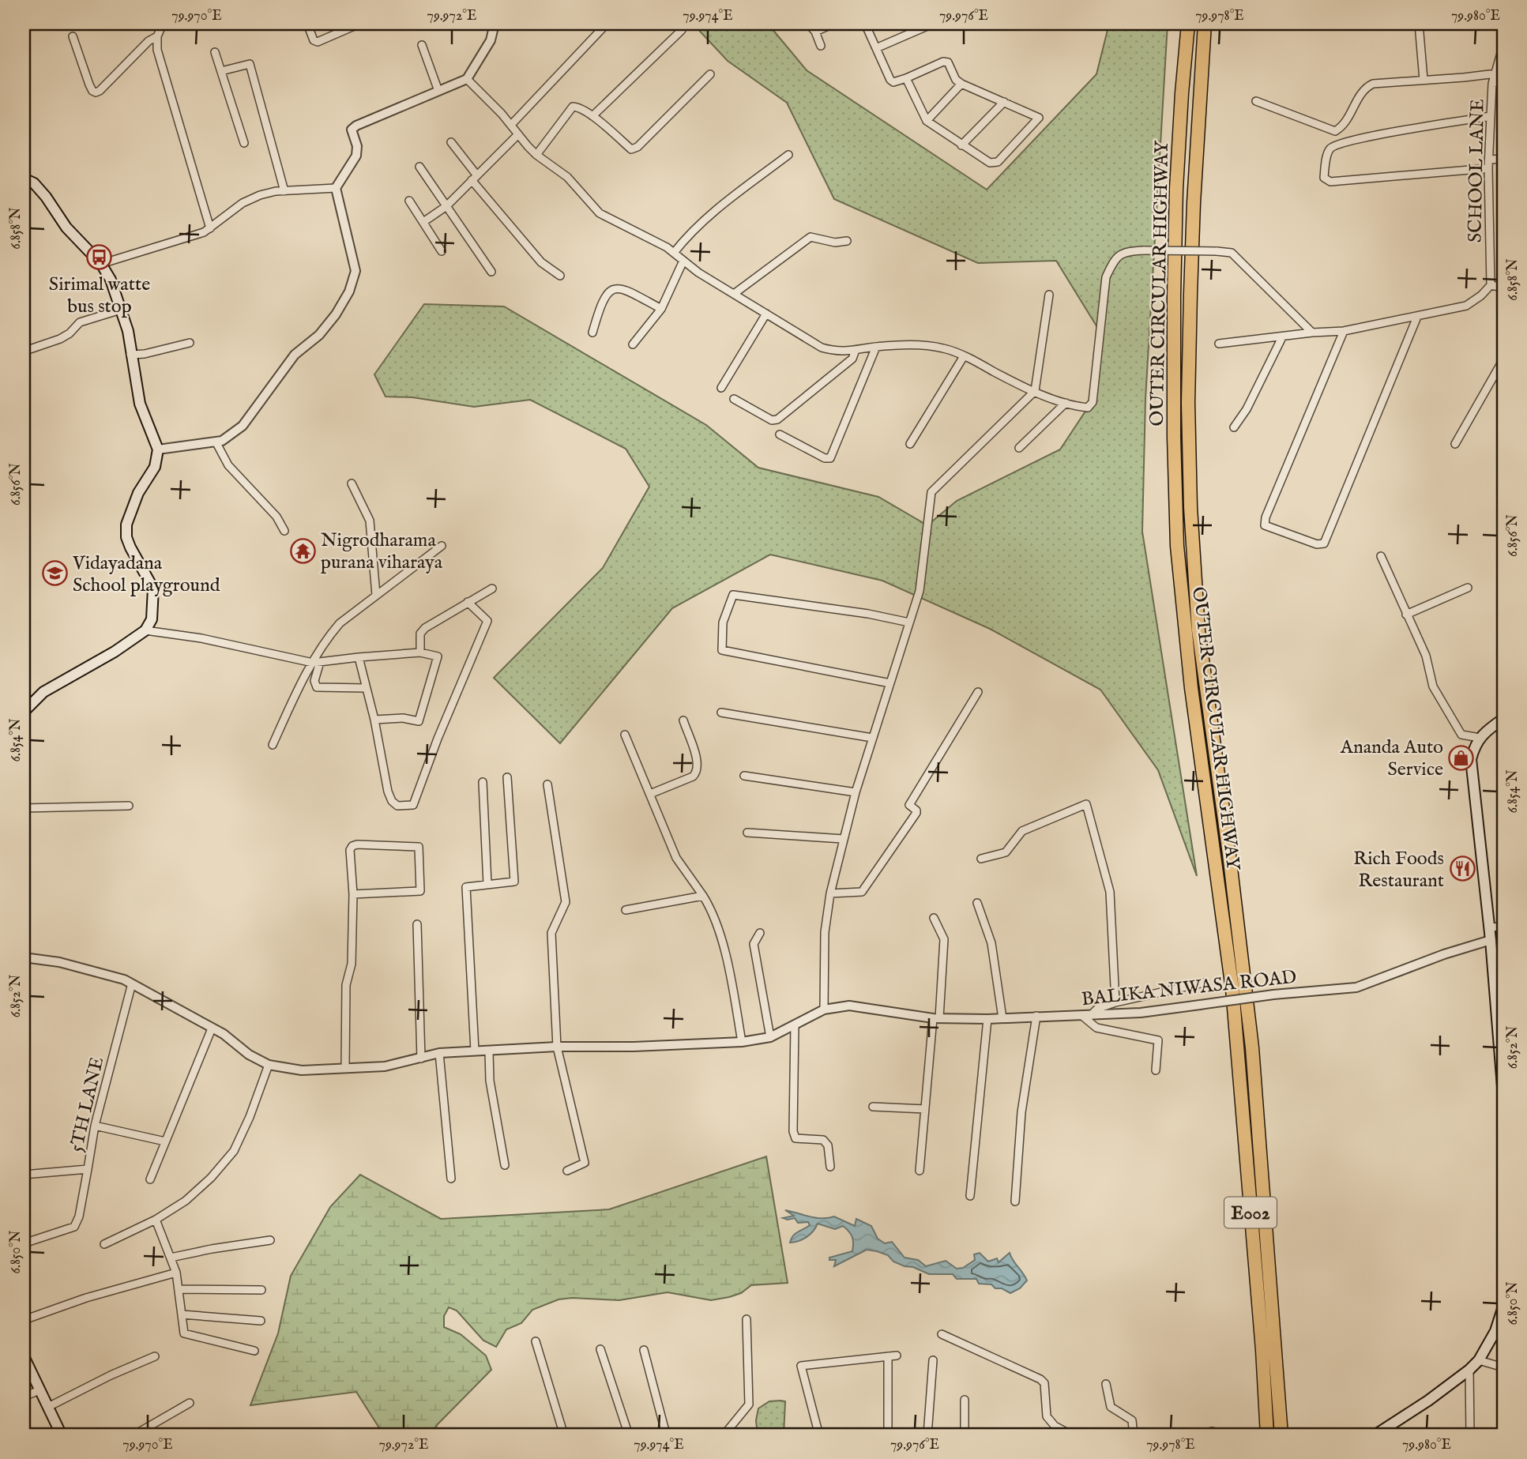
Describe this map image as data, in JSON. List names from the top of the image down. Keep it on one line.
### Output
{"streets":{"highway":["OUTER CIRCULAR HIGHWAY","E002"],"street":["SCHOOL LANE","BALIKA NIWASA ROAD","5TH LANE"]},"crossings":[["BALIKA NIWASA ROAD","5TH LANE"]],"places":{"bus stop":["Sirimal watte bus stop"],"temple":["Nigrodharama purana viharaya"],"school or university":["Vidayadana School playground"],"shop":["Ananda Auto Service"],"restaurant":["Rich Foods Restaurant"]},"coordinates":["79.970°E","79.972°E","79.974°E","79.976°E","79.978°E","79.980°E","6.858°N","6.856°N","6.854°N","6.852°N","6.850°N"]}
